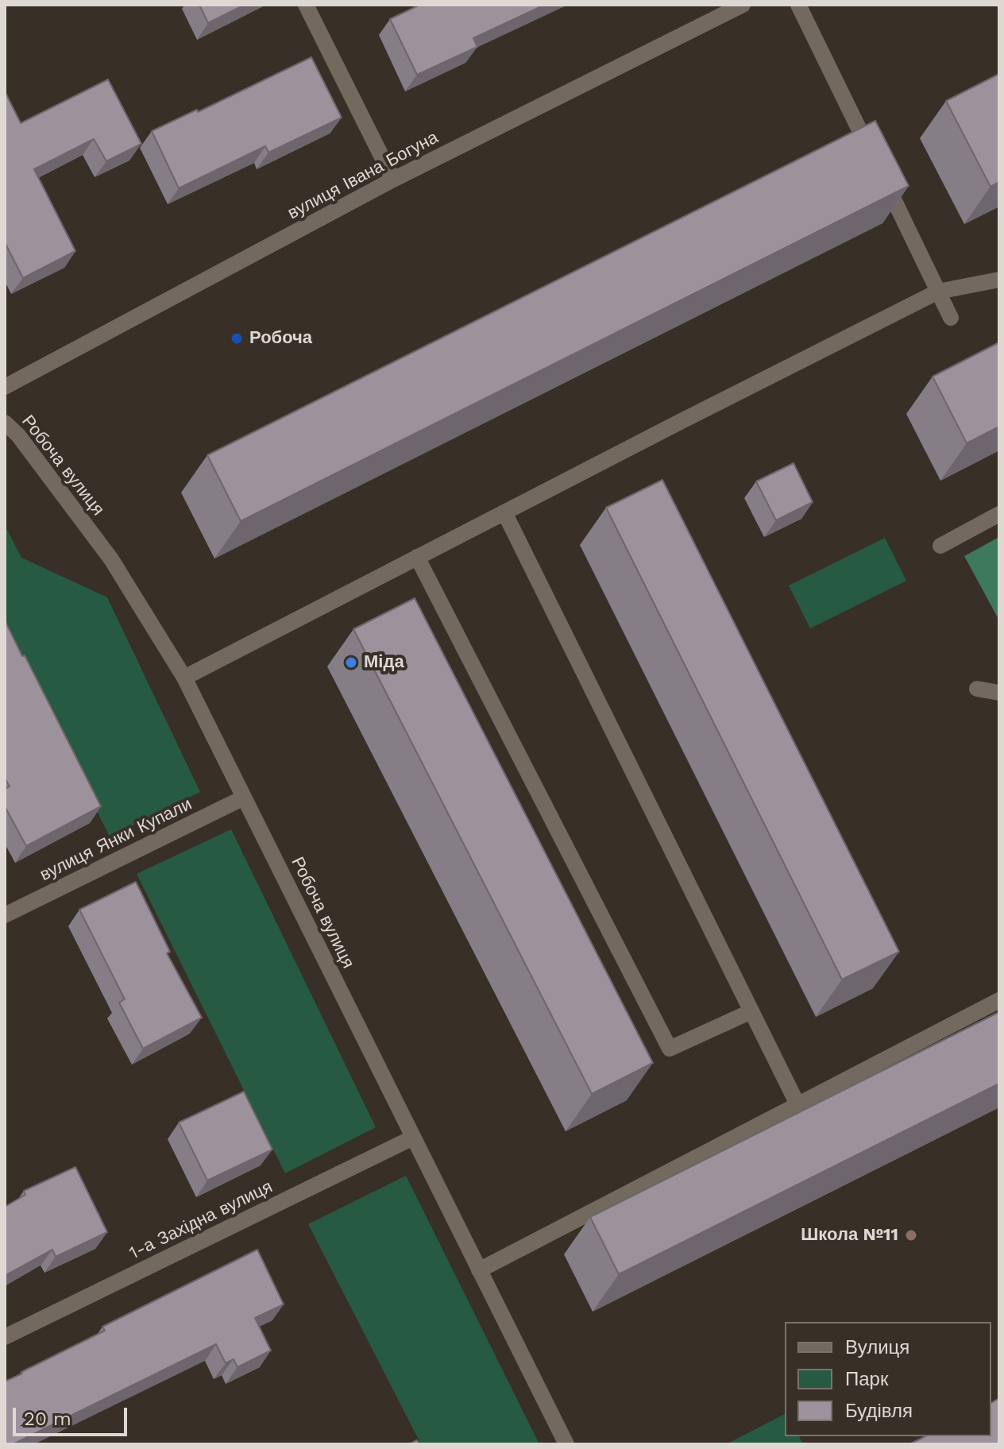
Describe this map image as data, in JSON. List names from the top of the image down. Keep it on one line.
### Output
{"streets":{"street":["вулиця Івана Богуна","Робоча вулиця","вулиця Янки Купали","1-а Західна вулиця"]},"crossings":[["Робоча вулиця","вулиця Янки Купали"],["Робоча вулиця","1-а Західна вулиця"]],"places":["Робоча","Міда","Школа №11"],"legend":["Вулиця","Парк","Будівля"],"scale_bar":"20 m"}
